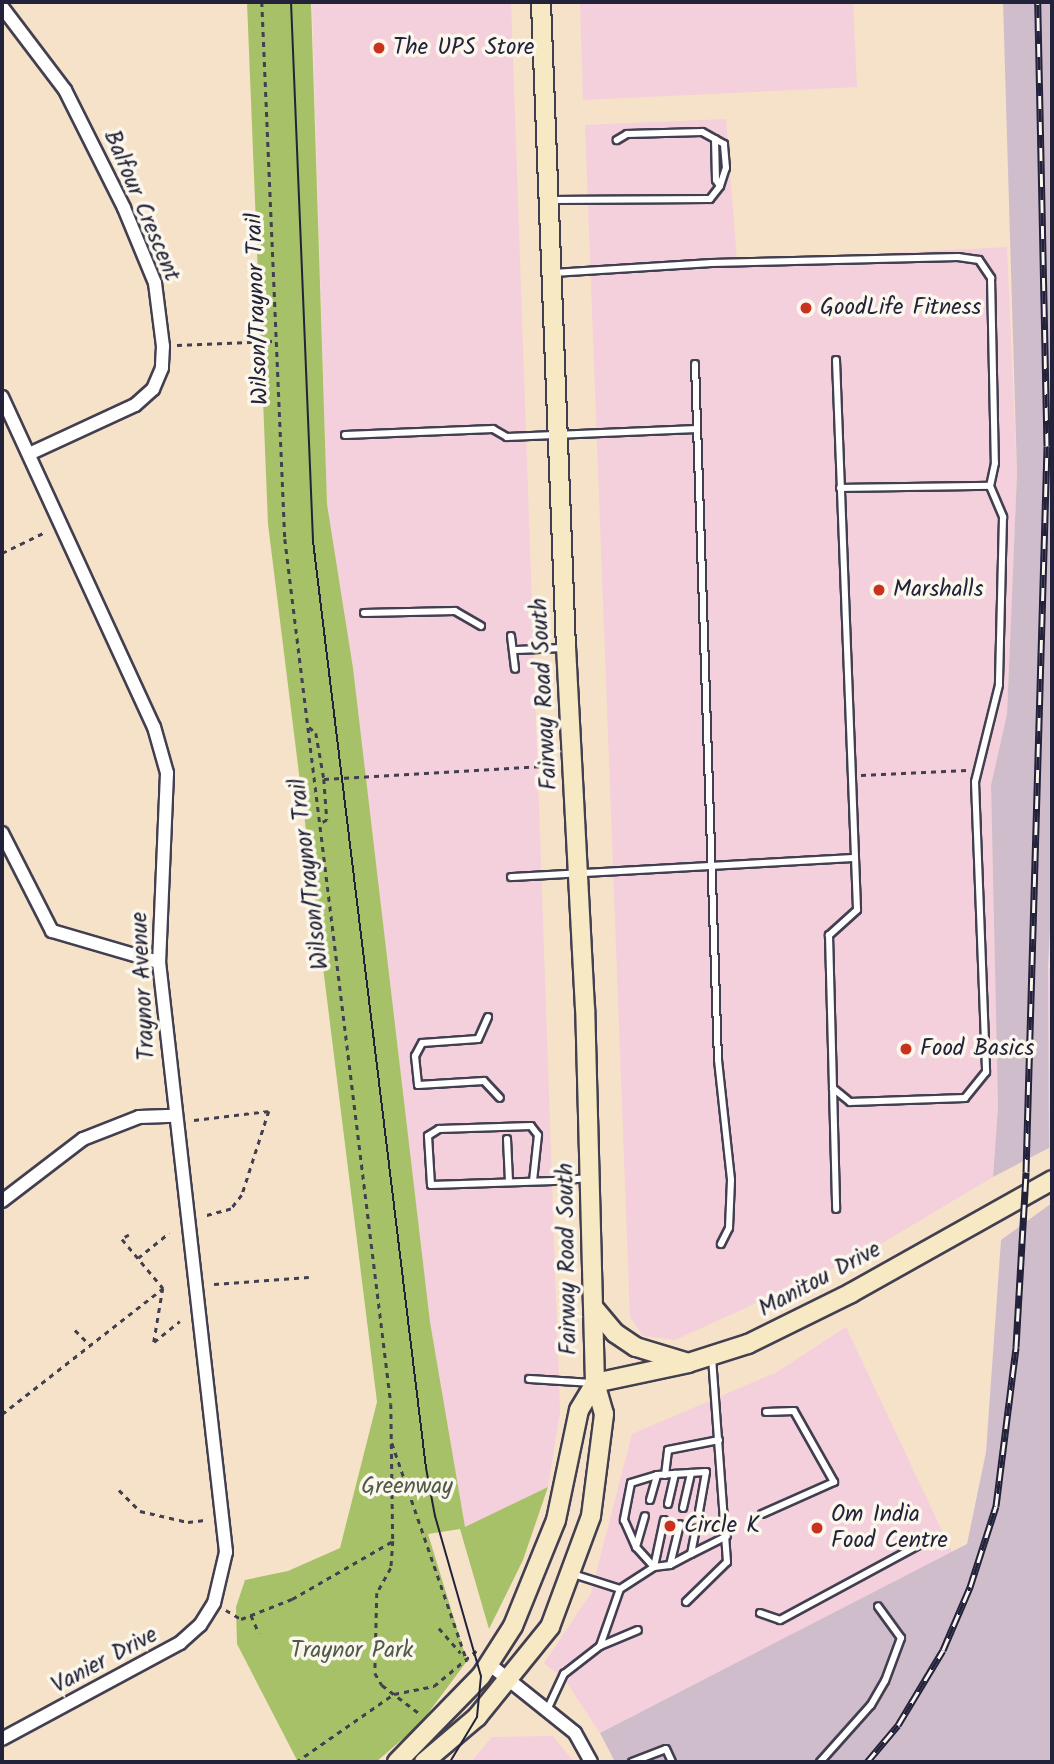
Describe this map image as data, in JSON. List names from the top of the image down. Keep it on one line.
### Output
{"streets":{"main road":["Fairway Road South","Manitou Drive"],"street":["Balfour Crescent","Traynor Avenue","Vanier Drive"],"path":["Wilson/Traynor Trail"]},"crossings":[["Balfour Crescent","Traynor Avenue"],["Fairway Road South","Manitou Drive"],["Traynor Avenue","Vanier Drive"]],"parks":["Greenway","Traynor Park"],"places":["The UPS Store","GoodLife Fitness","Marshalls","Food Basics","Circle K","Om India Food Centre"]}
